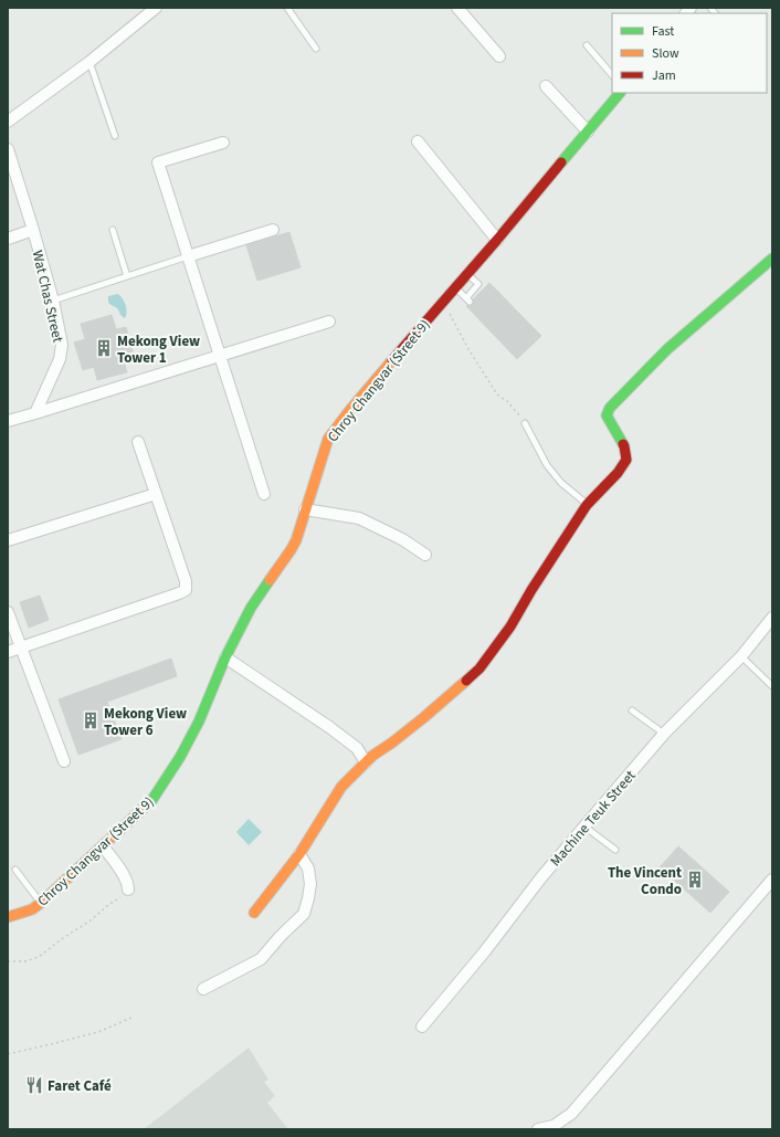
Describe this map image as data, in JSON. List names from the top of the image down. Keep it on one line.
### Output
{"streets":{"street":["Wat Chas Street","Chroy Changvar (Street 9)","Machine Teuk Street"]},"places":{"building":["Mekong View Tower 1","Mekong View Tower 6","The Vincent Condo"],"restaurant":["Faret Café"]},"legend":["Fast","Slow","Jam"]}
